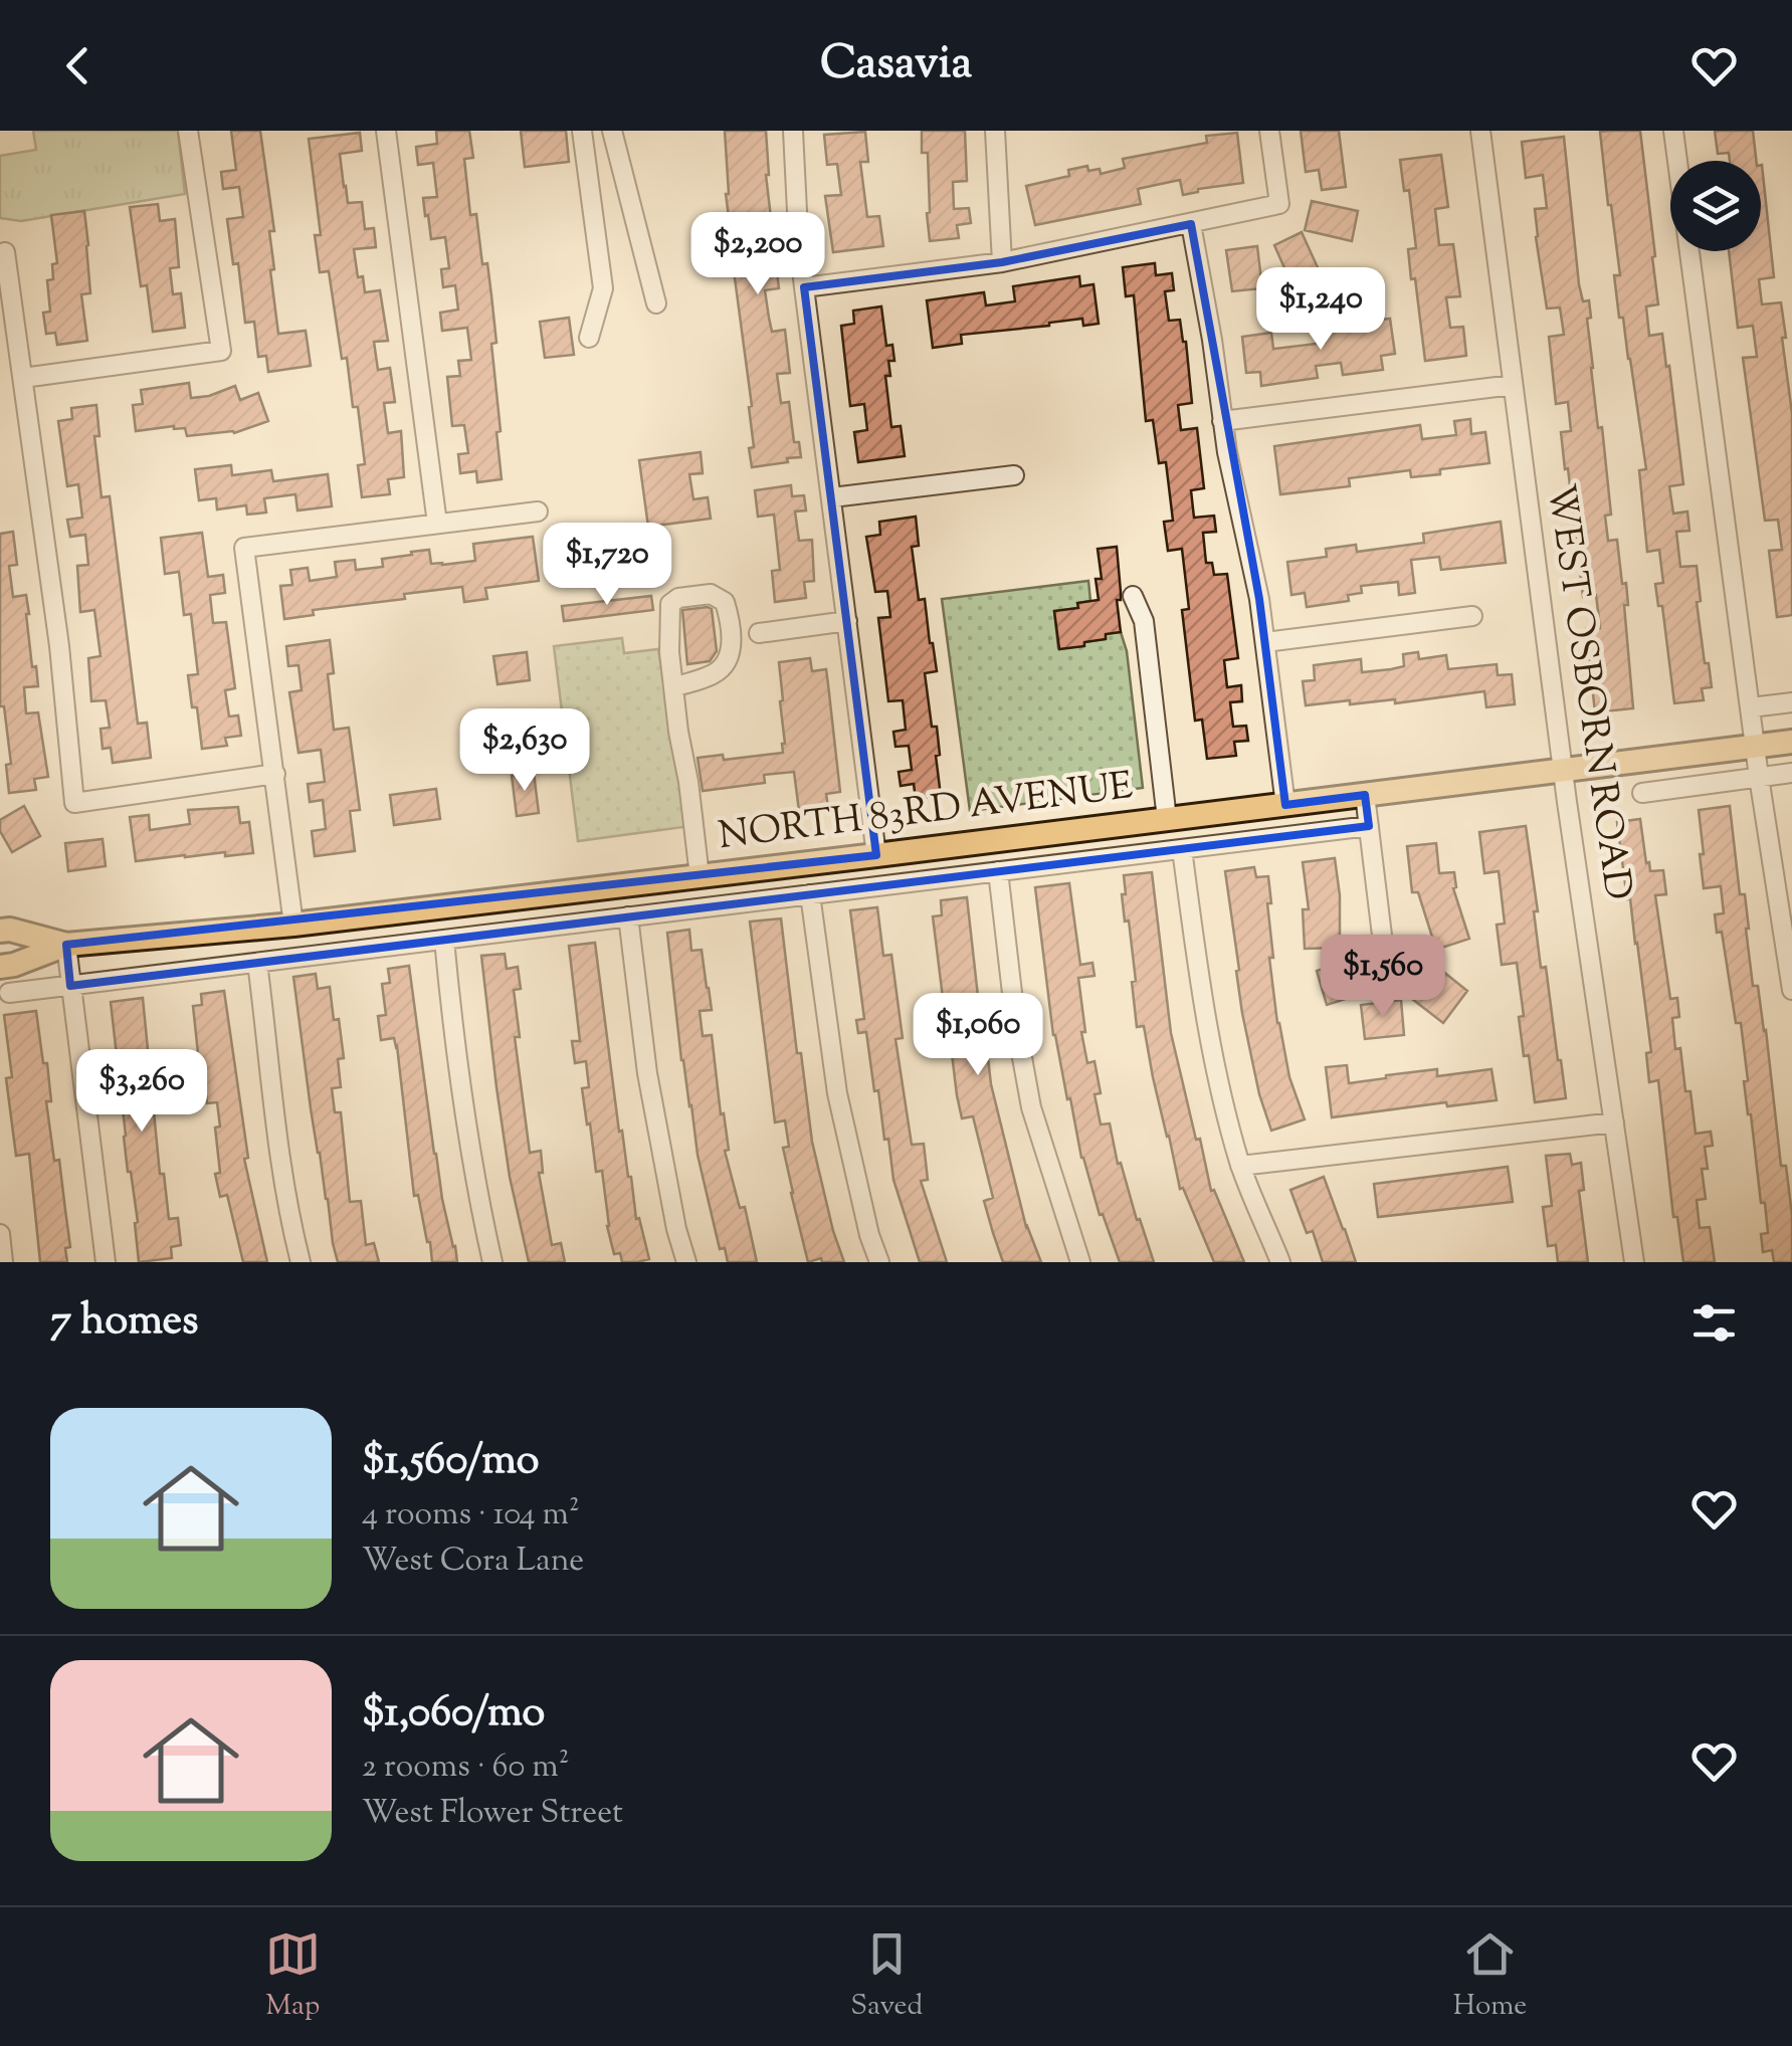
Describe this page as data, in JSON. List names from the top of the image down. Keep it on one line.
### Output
{"streets":{"main road":["NORTH 83RD AVENUE"],"street":["WEST OSBORN ROAD"]},"crossings":[["WEST OSBORN ROAD","NORTH 83RD AVENUE"]],"page":{"header":"Casavia","price":["$2,200","$1,240","$1,720","$2,630","$1,560","$1,060","$3,260"],"heading":"7 homes","list":[{"name":"$1,560/mo","note":"4 rooms · 104 m² · West Cora Lane"},{"name":"$1,060/mo","note":"2 rooms · 60 m² · West Flower Street"}],"tabs":["Map","Saved","Home"]}}
